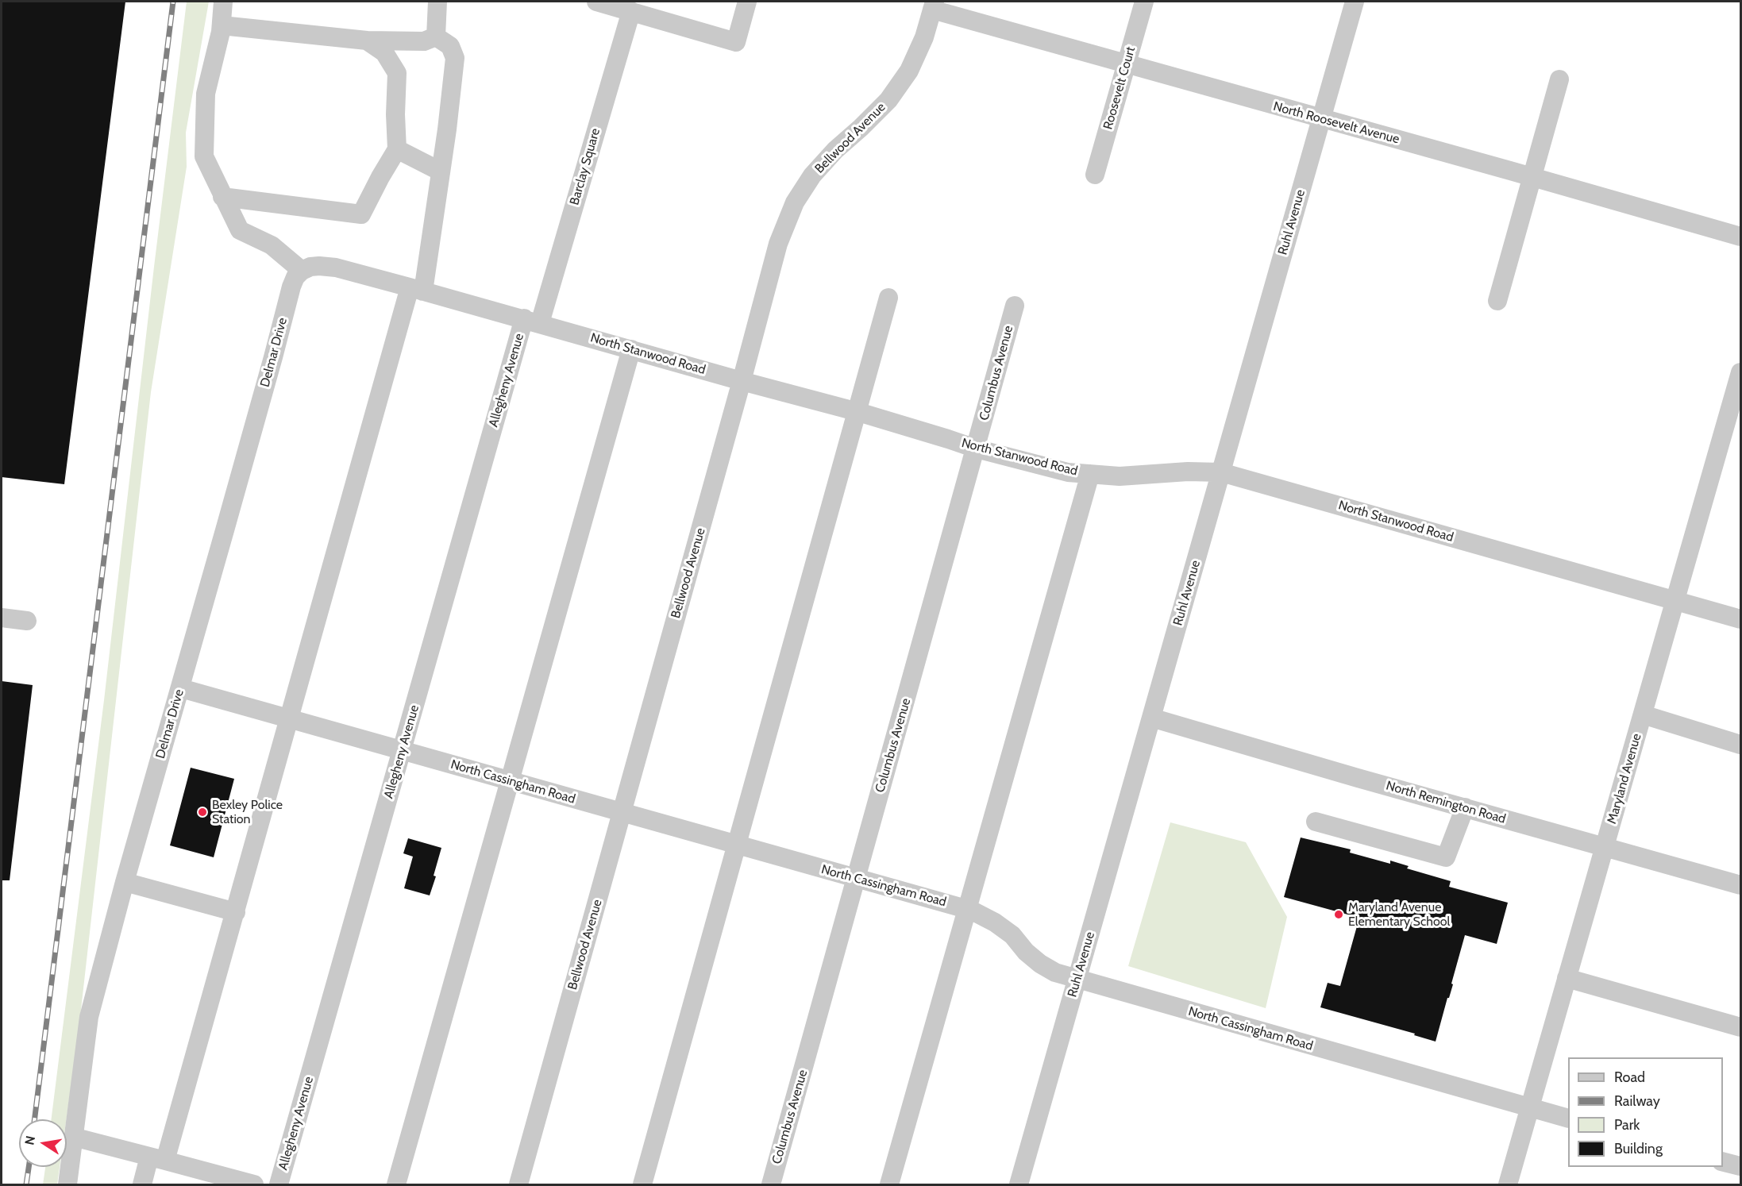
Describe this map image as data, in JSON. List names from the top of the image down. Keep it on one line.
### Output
{"streets":{"street":["Roosevelt Court","North Roosevelt Avenue","Bellwood Avenue","Barclay Square","Ruhl Avenue","Delmar Drive","North Stanwood Road","Columbus Avenue","Allegheny Avenue","Maryland Avenue","North Cassingham Road","North Remington Road"]},"crossings":[["Roosevelt Court","North Roosevelt Avenue"],["North Roosevelt Avenue","Bellwood Avenue"],["North Roosevelt Avenue","Ruhl Avenue"],["Bellwood Avenue","North Stanwood Road"],["Bellwood Avenue","North Cassingham Road"],["Barclay Square","North Stanwood Road"],["Barclay Square","Allegheny Avenue"],["Ruhl Avenue","North Stanwood Road"],["Ruhl Avenue","North Cassingham Road"],["Ruhl Avenue","North Remington Road"],["Delmar Drive","North Stanwood Road"],["Delmar Drive","North Cassingham Road"],["North Stanwood Road","Columbus Avenue"],["North Stanwood Road","Allegheny Avenue"],["North Stanwood Road","Maryland Avenue"],["Columbus Avenue","North Cassingham Road"],["Allegheny Avenue","North Cassingham Road"],["Maryland Avenue","North Cassingham Road"],["Maryland Avenue","North Remington Road"]],"places":["Bexley Police Station","Maryland Avenue Elementary School"],"legend":["Road","Railway","Park","Building"],"north":"left"}
